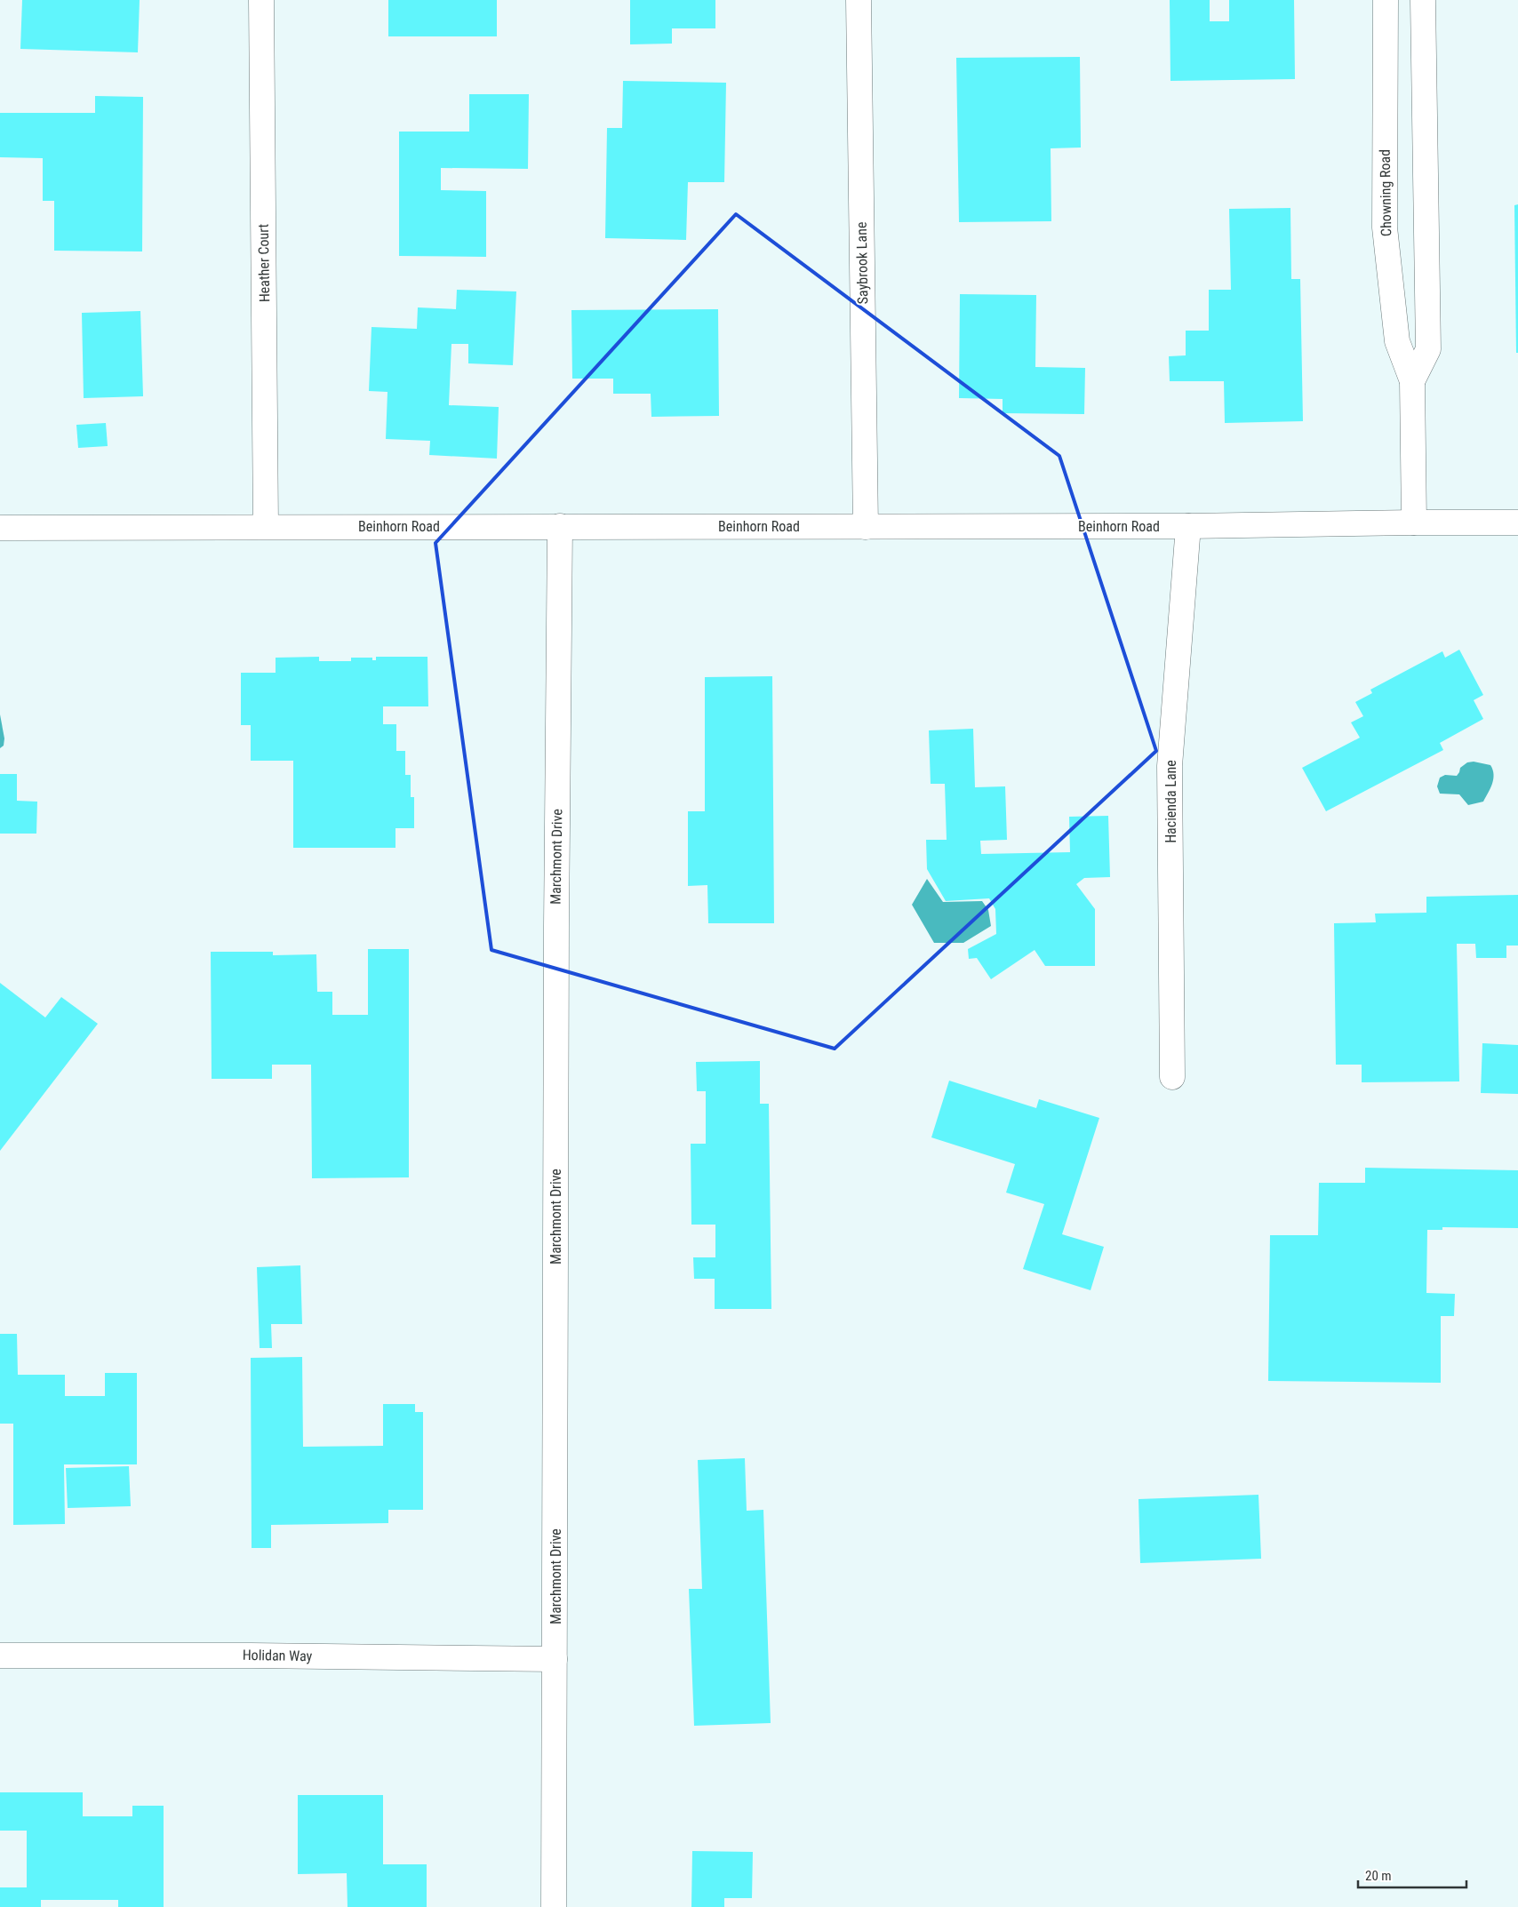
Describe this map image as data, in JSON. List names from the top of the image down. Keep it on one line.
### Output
{"streets":{"street":["Chowning Road","Heather Court","Saybrook Lane","Beinhorn Road","Hacienda Lane","Marchmont Drive","Holidan Way"]},"crossings":[["Chowning Road","Beinhorn Road"],["Heather Court","Beinhorn Road"],["Saybrook Lane","Beinhorn Road"],["Beinhorn Road","Hacienda Lane"],["Beinhorn Road","Marchmont Drive"],["Marchmont Drive","Holidan Way"]],"scale_bar":"20 m"}
